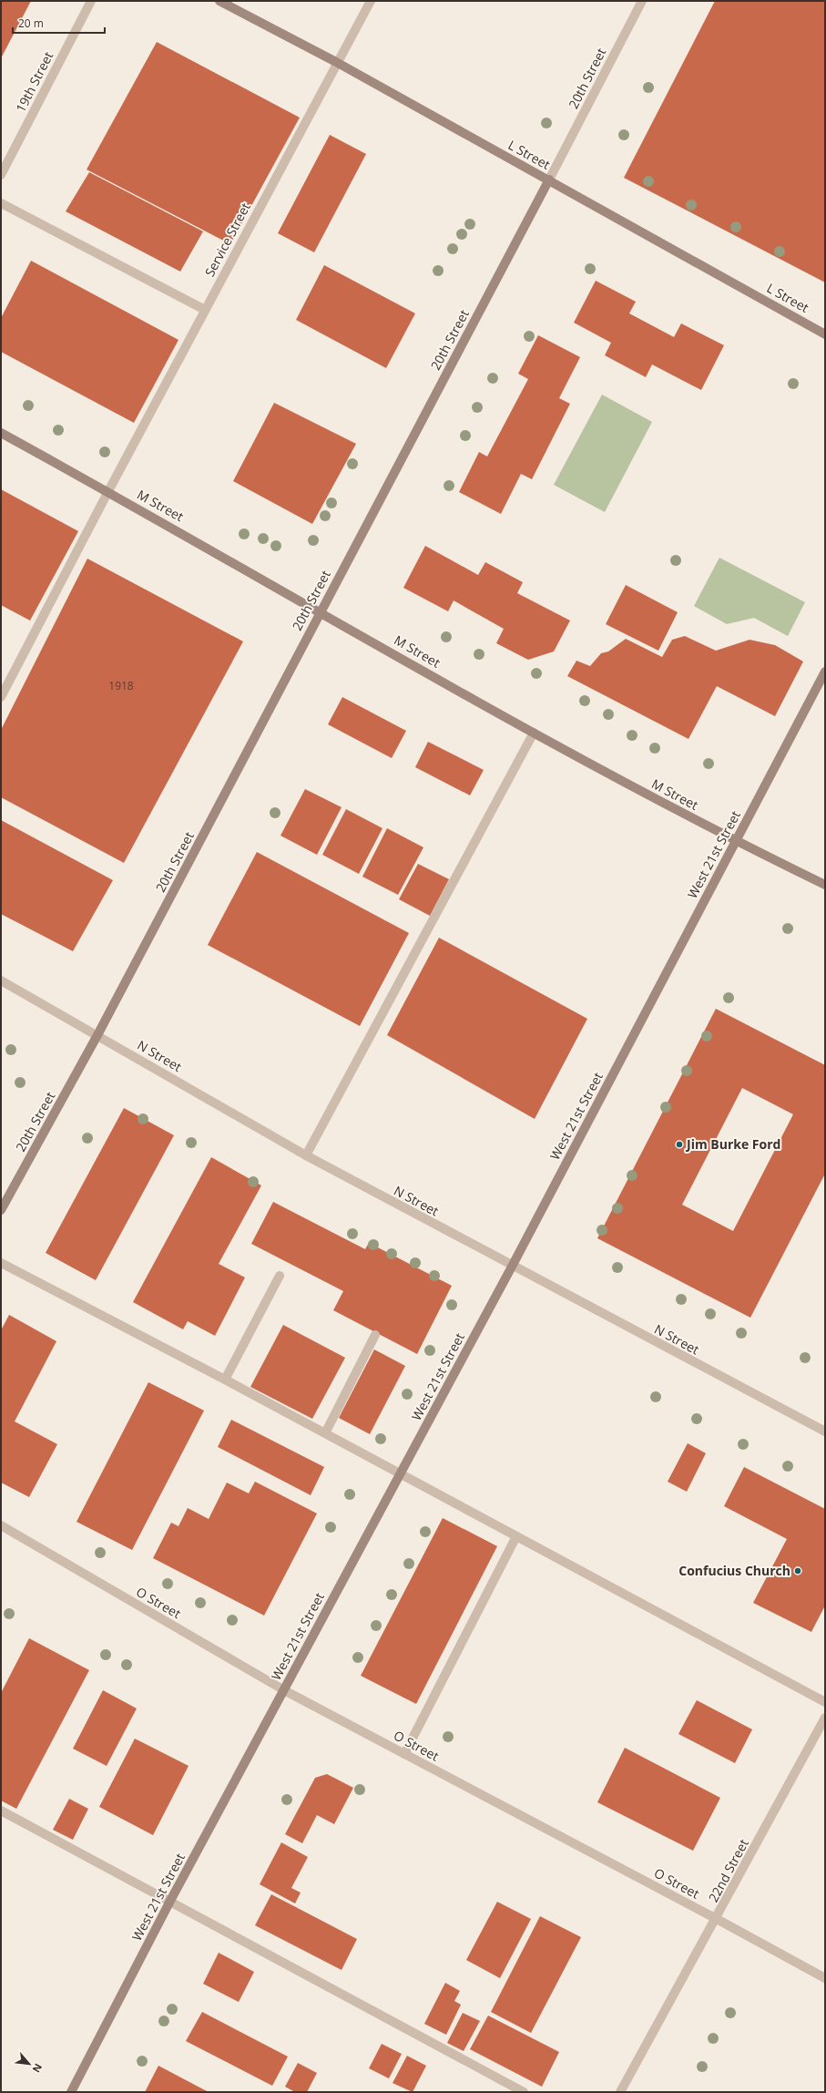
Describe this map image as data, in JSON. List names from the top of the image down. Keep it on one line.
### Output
{"streets":{"street":["20th Street","19th Street","L Street","Service Street","M Street","West 21st Street","N Street","O Street","22nd Street"]},"crossings":[["20th Street","L Street"],["20th Street","M Street"],["20th Street","N Street"],["L Street","Service Street"],["Service Street","M Street"],["M Street","West 21st Street"],["West 21st Street","N Street"],["West 21st Street","O Street"],["O Street","22nd Street"]],"places":["Jim Burke Ford","Confucius Church"],"house_numbers":["1918"],"scale_bar":"20 m","north":"bottom right"}
